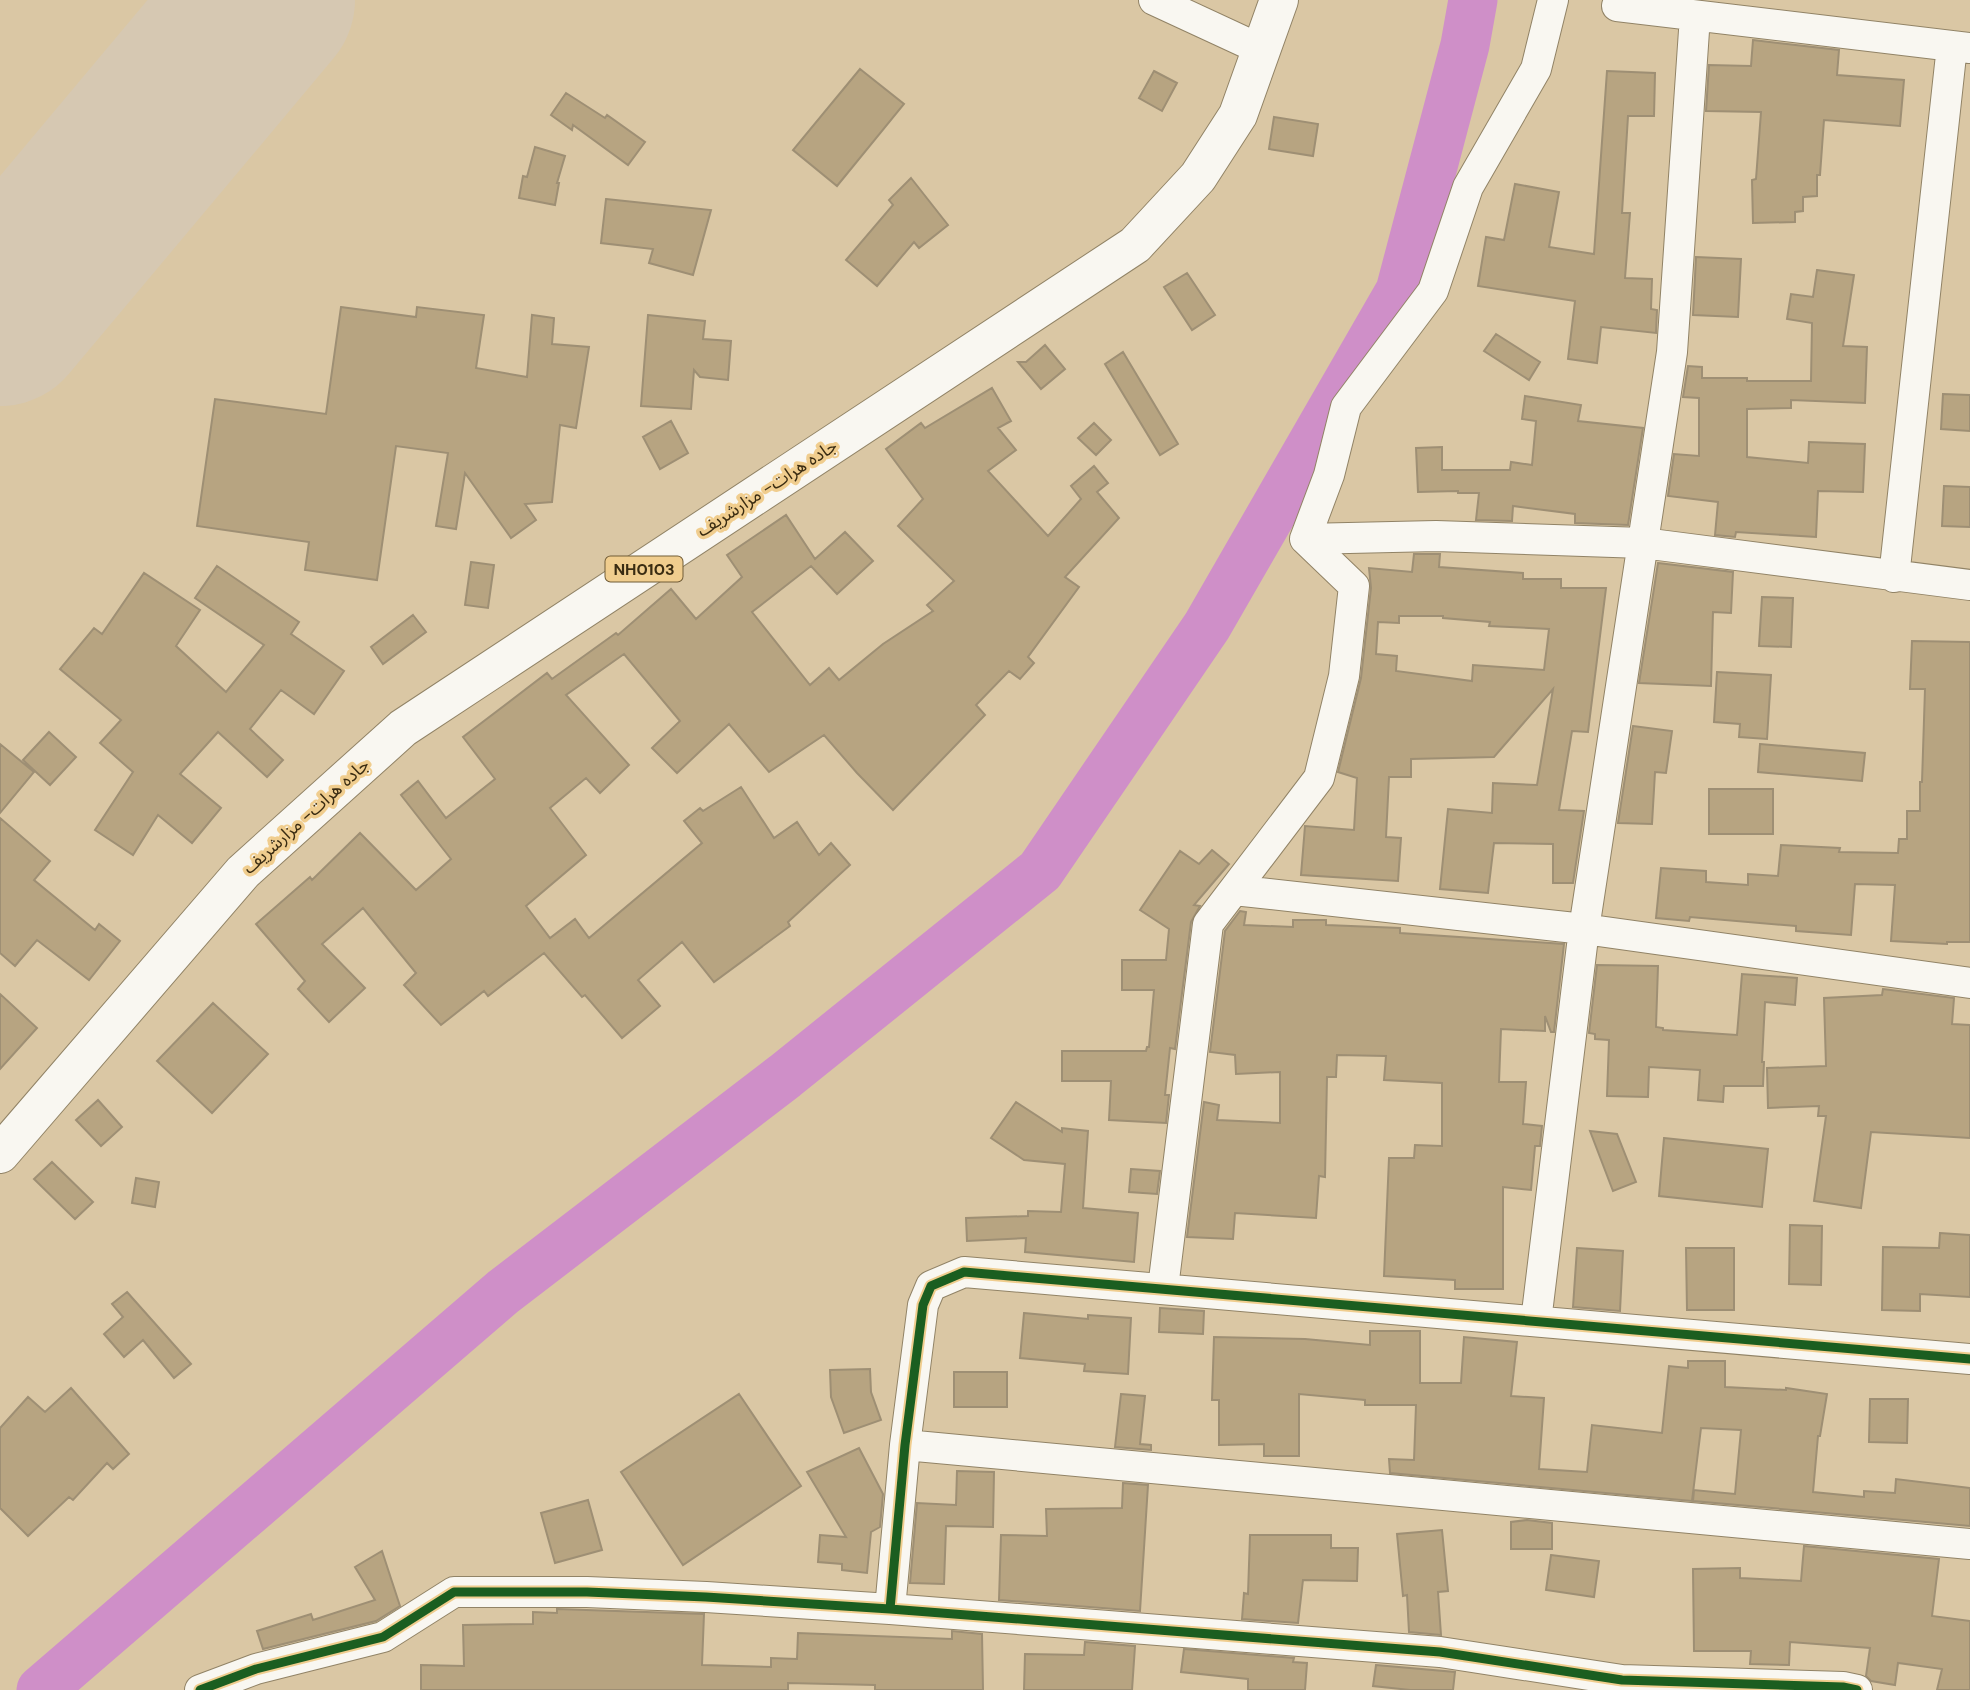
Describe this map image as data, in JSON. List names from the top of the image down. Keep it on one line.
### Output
{"streets":{"highway":["جاده هرات- مزارشریف","NH0103"]}}
